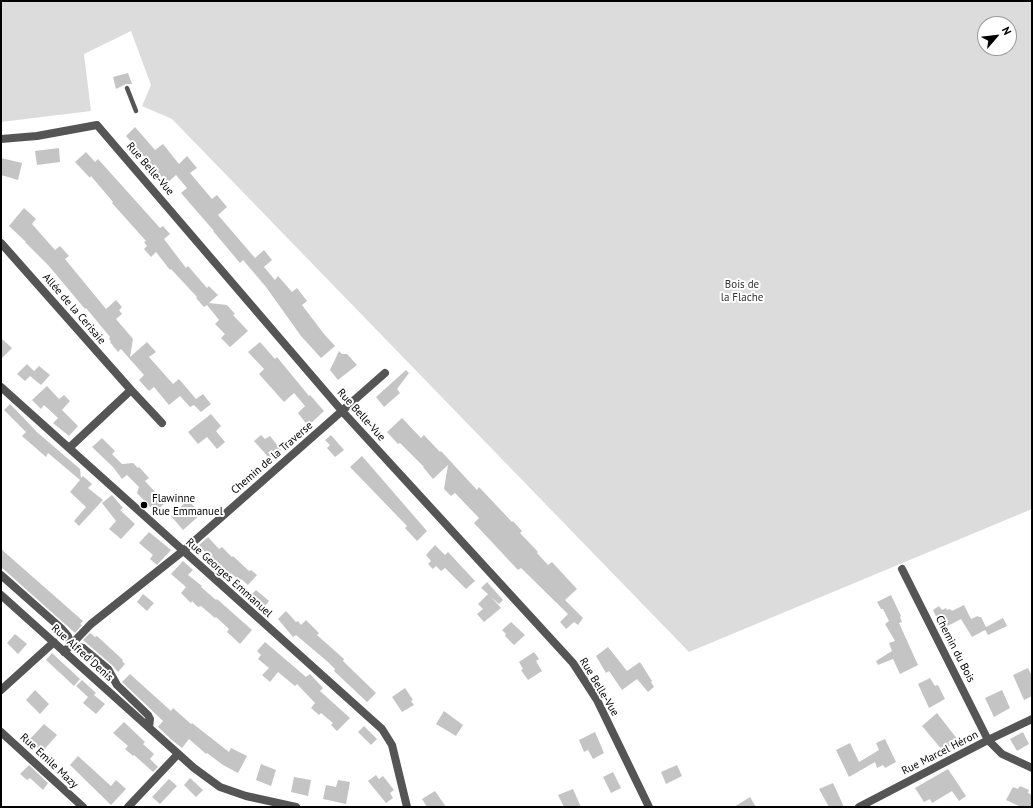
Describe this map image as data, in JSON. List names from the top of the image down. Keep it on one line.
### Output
{"streets":{"street":["Rue Belle-Vue","Allée de la Cerisaie","Chemin de la Traverse","Rue Georges Emmanuel","Chemin du Bois","Rue Alfred Denis","Rue Marcel Héron","Rue Emile Mazy"]},"crossings":[["Rue Belle-Vue","Chemin de la Traverse"],["Chemin de la Traverse","Rue Georges Emmanuel"],["Chemin de la Traverse","Rue Alfred Denis"],["Chemin du Bois","Rue Marcel Héron"]],"parks":["Bois de la Flache"],"places":["Flawinne Rue Emmanuel"],"north":"top right"}
